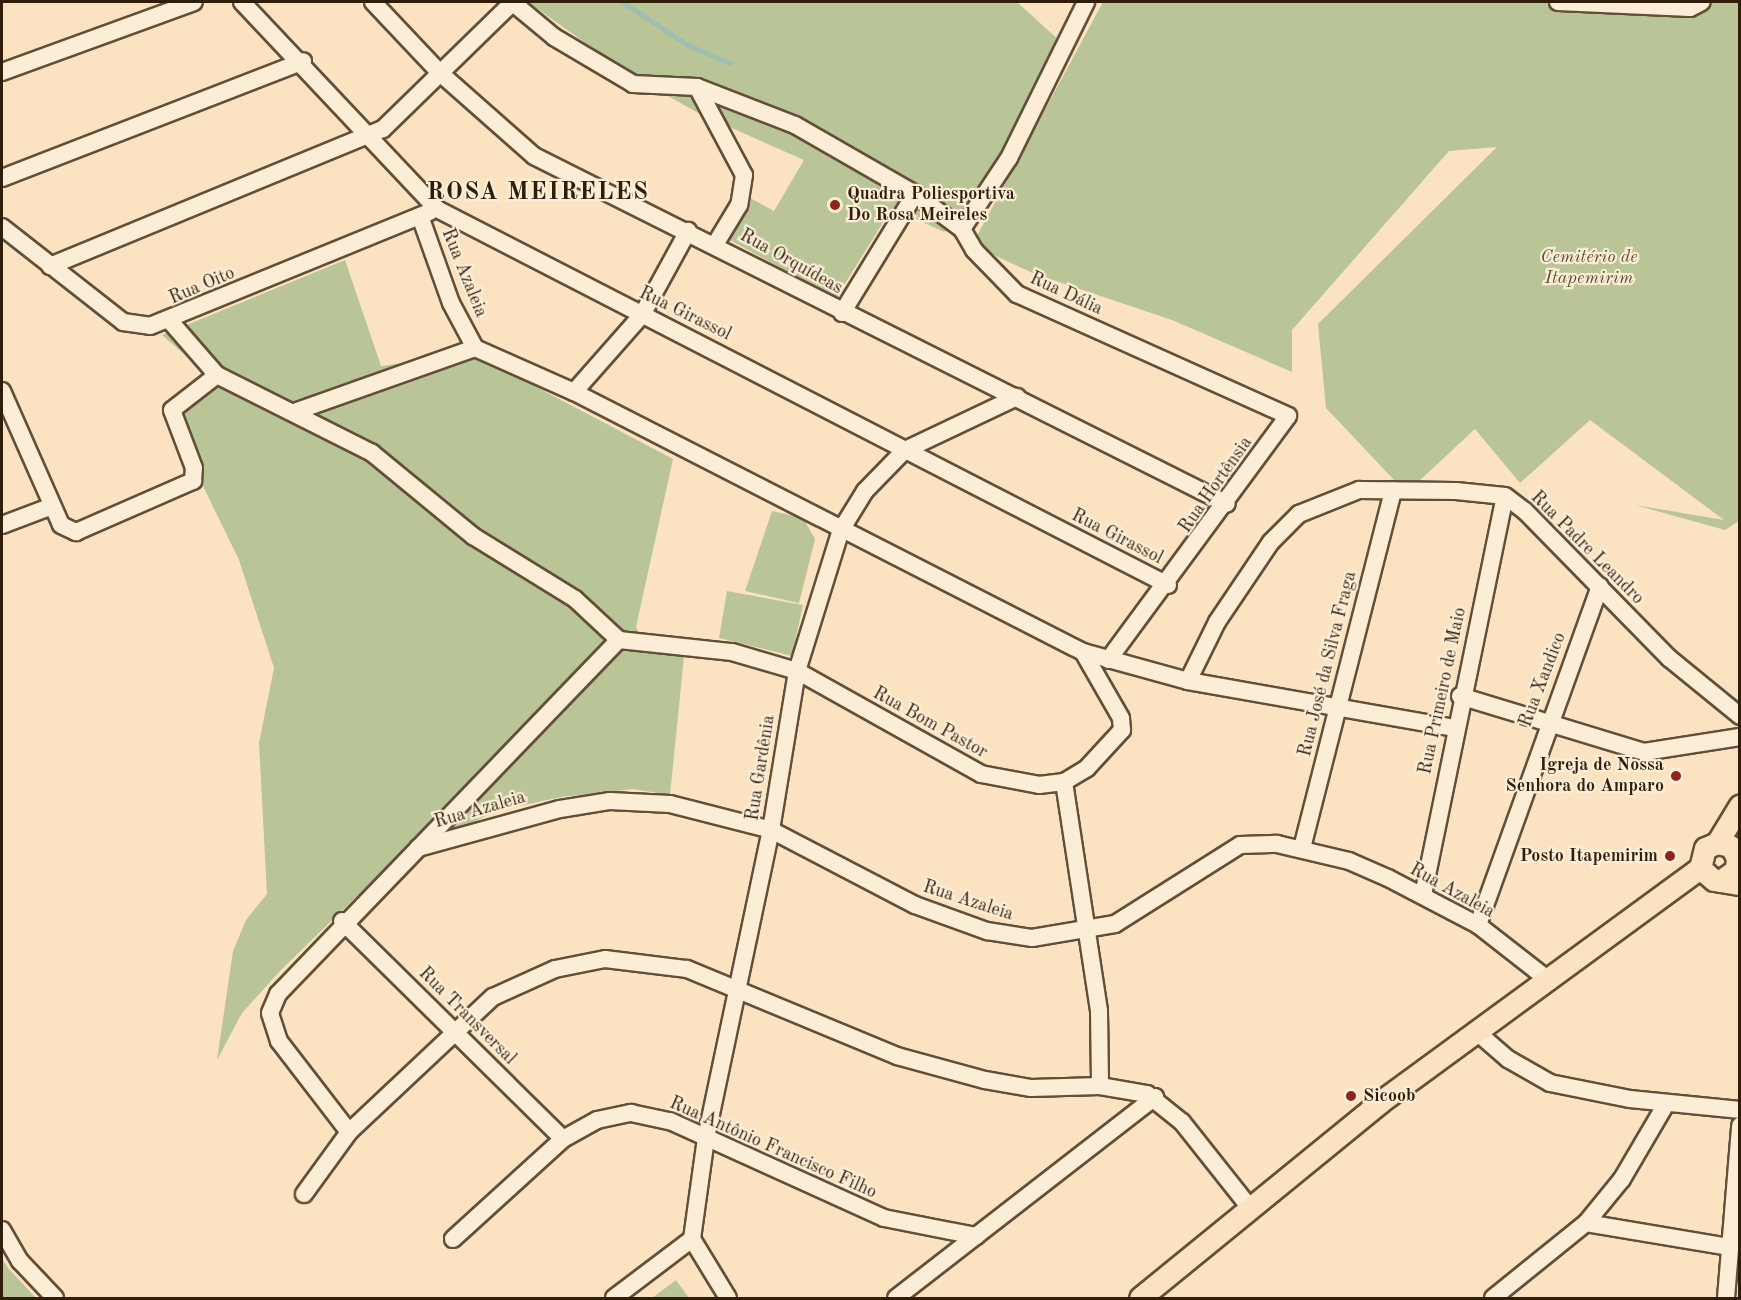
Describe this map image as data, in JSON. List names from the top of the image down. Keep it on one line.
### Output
{"streets":{"street":["Rua Orquídeas","Rua Azaleia","Rua Oito","Rua Dália","Rua Girassol","Rua Hortênsia","Rua Padre Leandro","Rua José da Silva Fraga","Rua Xandico","Rua Primeiro de Maio","Rua Bom Pastor","Rua Gardênia","Rua Transversal","Rua Antônio Francisco Filho"]},"crossings":[["Rua Orquídeas","Rua Hortênsia"],["Rua Orquídeas","Rua Gardênia"],["Rua Azaleia","Rua Oito"],["Rua Azaleia","Rua José da Silva Fraga"],["Rua Azaleia","Rua Xandico"],["Rua Azaleia","Rua Primeiro de Maio"],["Rua Azaleia","Rua Gardênia"],["Rua Oito","Rua Girassol"],["Rua Dália","Rua Hortênsia"],["Rua Girassol","Rua Hortênsia"],["Rua Girassol","Rua Gardênia"],["Rua Padre Leandro","Rua José da Silva Fraga"],["Rua Padre Leandro","Rua Xandico"],["Rua Padre Leandro","Rua Primeiro de Maio"],["Rua Bom Pastor","Rua Gardênia"],["Rua Gardênia","Rua Antônio Francisco Filho"],["Rua Transversal","Rua Antônio Francisco Filho"]],"districts":["ROSA MEIRELES"],"parks":["Cemitério de Itapemirim"],"places":["Quadra Poliesportiva Do Rosa Meireles","Igreja de Nossa Senhora do Amparo","Posto Itapemirim","Sicoob"]}
